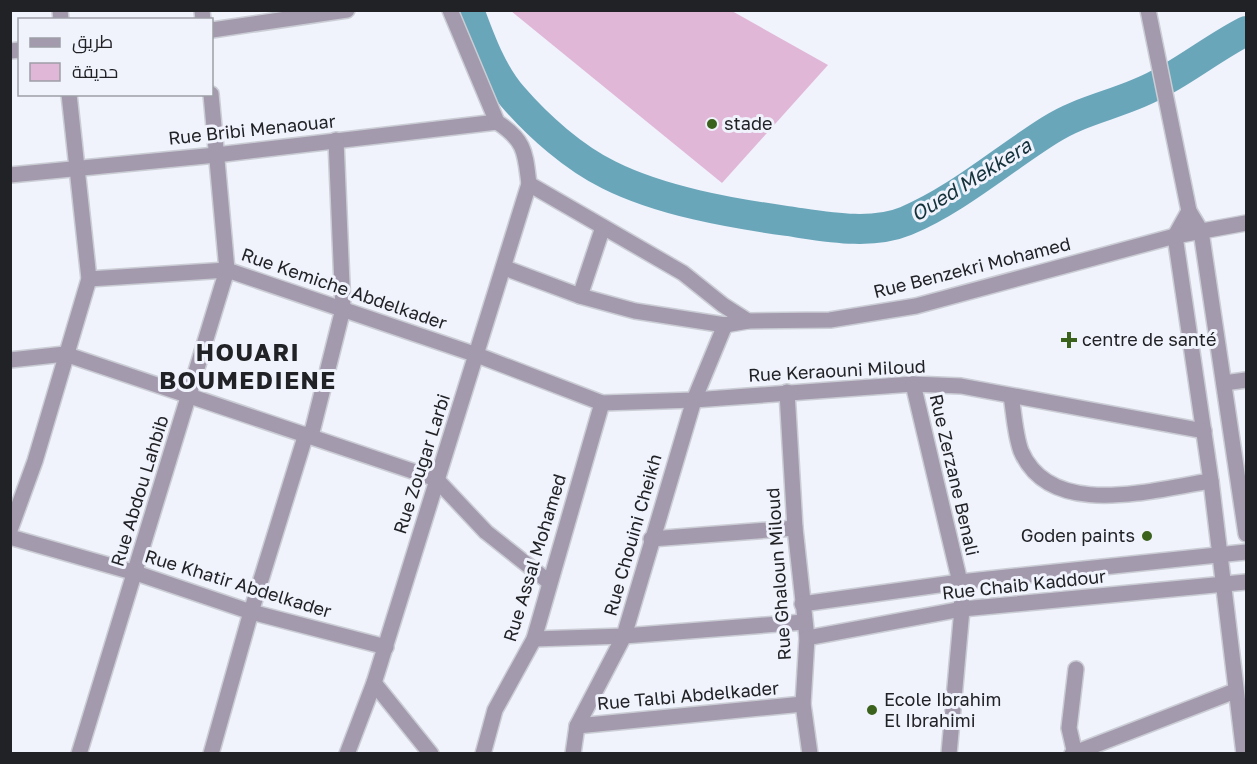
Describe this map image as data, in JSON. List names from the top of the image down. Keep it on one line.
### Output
{"streets":{"street":["Rue Bribi Menaouar","Rue Benzekri Mohamed","Rue Kemiche Abdelkader","Rue Keraouni Miloud","Rue Zougar Larbi","Rue Zerzane Benali","Rue Abdou Lahbib","Rue Chouini Cheikh","Rue Assal Mohamed","Rue Ghaloun Miloud","Rue Khatir Abdelkader","Rue Chaib Kaddour","Rue Talbi Abdelkader"]},"crossings":[["Rue Bribi Menaouar","Rue Abdou Lahbib"],["Rue Benzekri Mohamed","Rue Zougar Larbi"],["Rue Benzekri Mohamed","Rue Chouini Cheikh"],["Rue Kemiche Abdelkader","Rue Keraouni Miloud"],["Rue Kemiche Abdelkader","Rue Zougar Larbi"],["Rue Kemiche Abdelkader","Rue Abdou Lahbib"],["Rue Keraouni Miloud","Rue Zougar Larbi"],["Rue Keraouni Miloud","Rue Zerzane Benali"],["Rue Keraouni Miloud","Rue Chouini Cheikh"],["Rue Keraouni Miloud","Rue Assal Mohamed"],["Rue Keraouni Miloud","Rue Ghaloun Miloud"],["Rue Zougar Larbi","Rue Khatir Abdelkader"],["Rue Zerzane Benali","Rue Chaib Kaddour"],["Rue Abdou Lahbib","Rue Khatir Abdelkader"],["Rue Chouini Cheikh","Rue Chaib Kaddour"],["Rue Chouini Cheikh","Rue Talbi Abdelkader"],["Rue Assal Mohamed","Rue Chaib Kaddour"],["Rue Ghaloun Miloud","Rue Chaib Kaddour"],["Rue Ghaloun Miloud","Rue Talbi Abdelkader"]],"districts":["HOUARI BOUMEDIENE"],"water":["Oued Mekkera"],"places":{"other":["stade","Goden paints","Ecole Ibrahim El Ibrahimi"],"health":["centre de santé"]},"legend":["طريق","حديقة"]}
